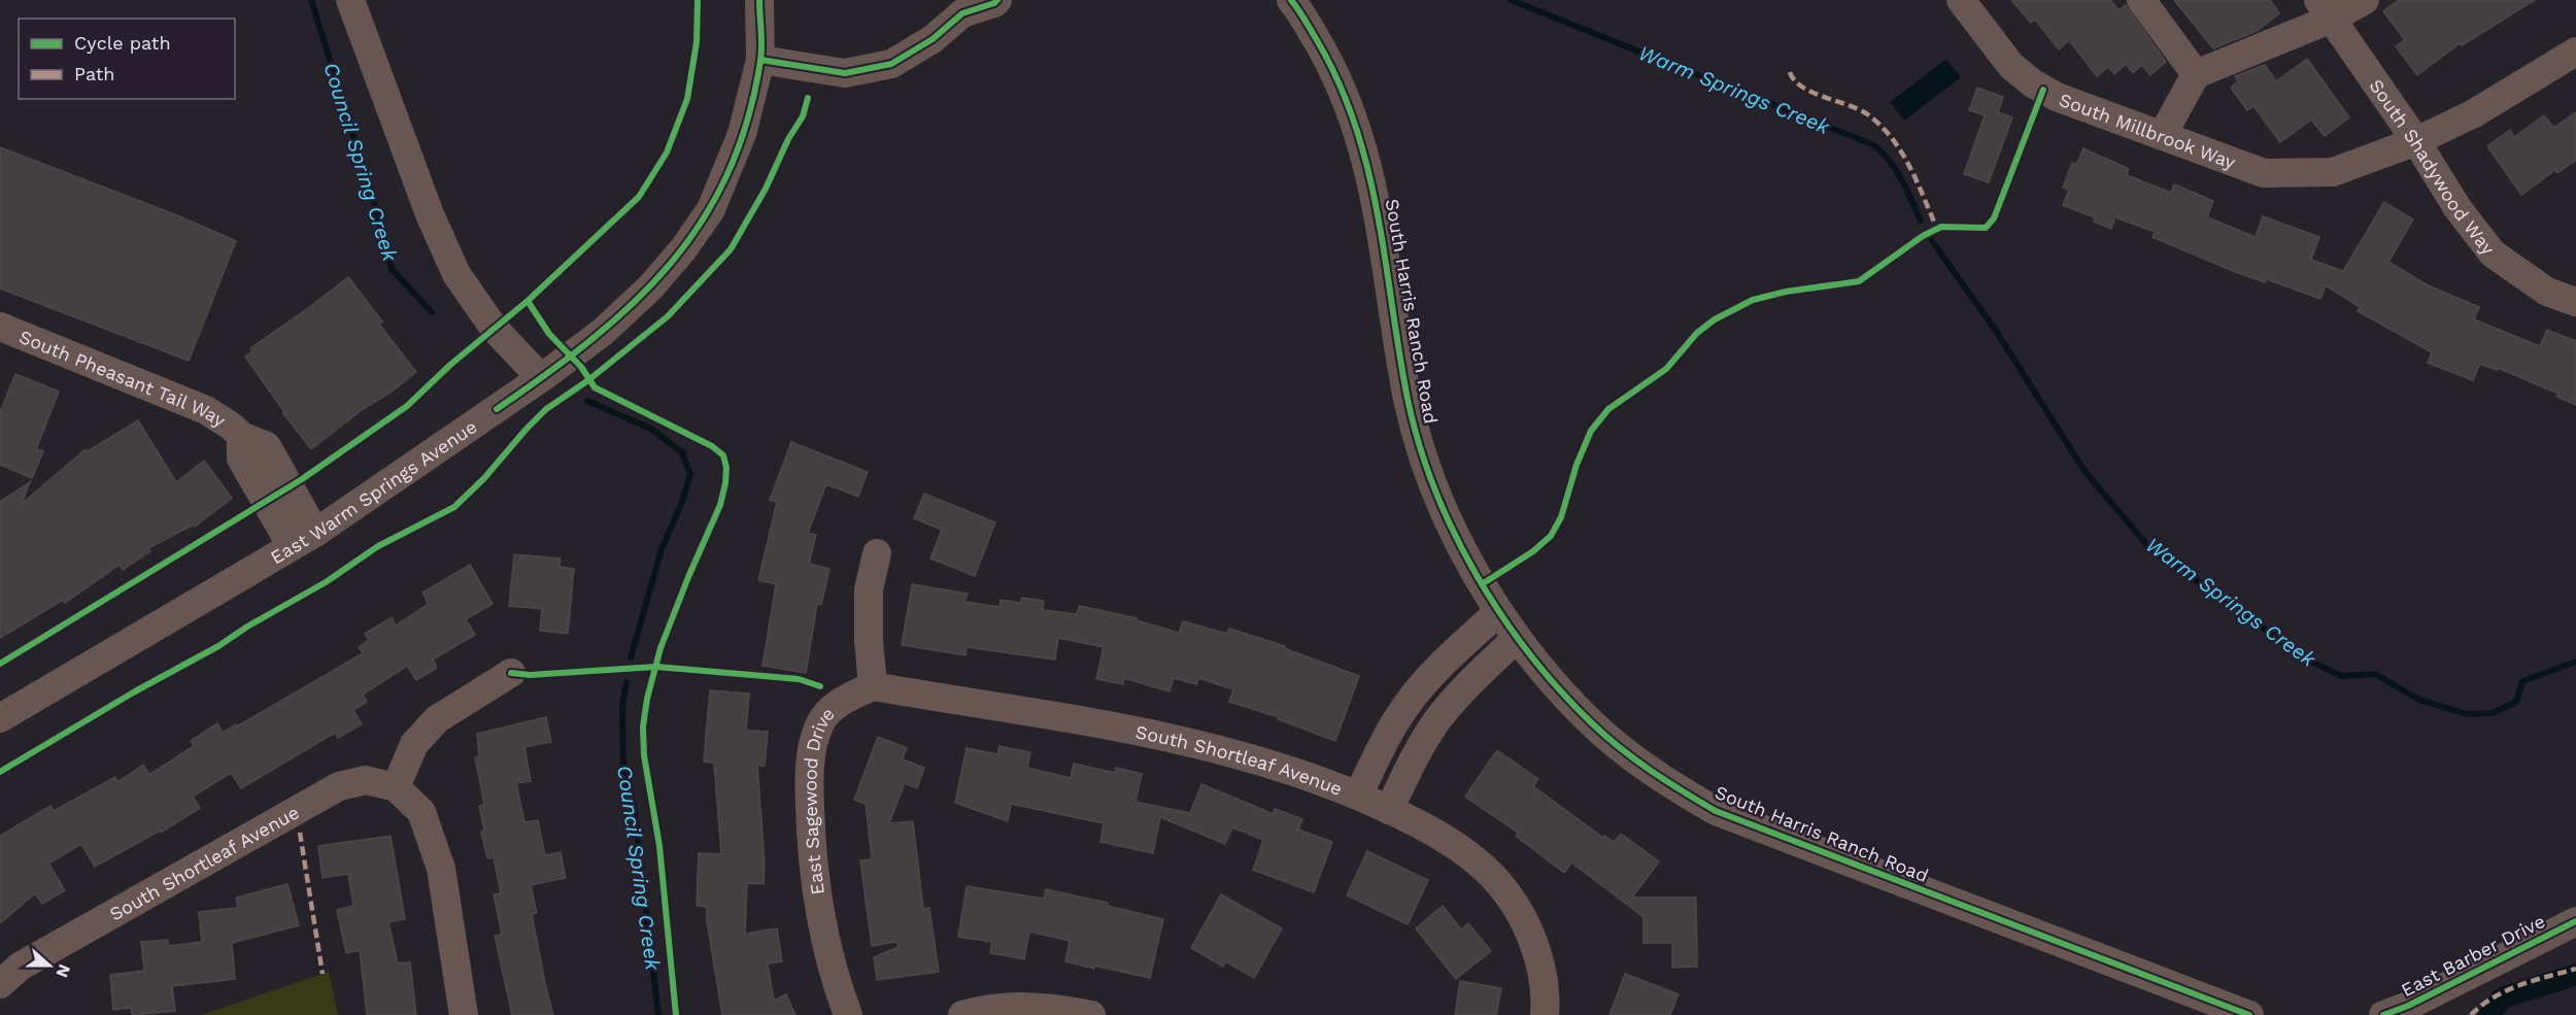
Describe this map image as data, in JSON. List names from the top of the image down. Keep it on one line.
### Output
{"streets":{"street":["South Millbrook Way","South Shadywood Way","South Harris Ranch Road","South Pheasant Tail Way","East Warm Springs Avenue","South Shortleaf Avenue","East Sagewood Drive","East Barber Drive"]},"crossings":[["South Millbrook Way","South Shadywood Way"],["South Pheasant Tail Way","East Warm Springs Avenue"],["South Shortleaf Avenue","East Sagewood Drive"]],"water":["Warm Springs Creek","Council Spring Creek"],"legend":["Cycle path","Path"],"north":"right"}
